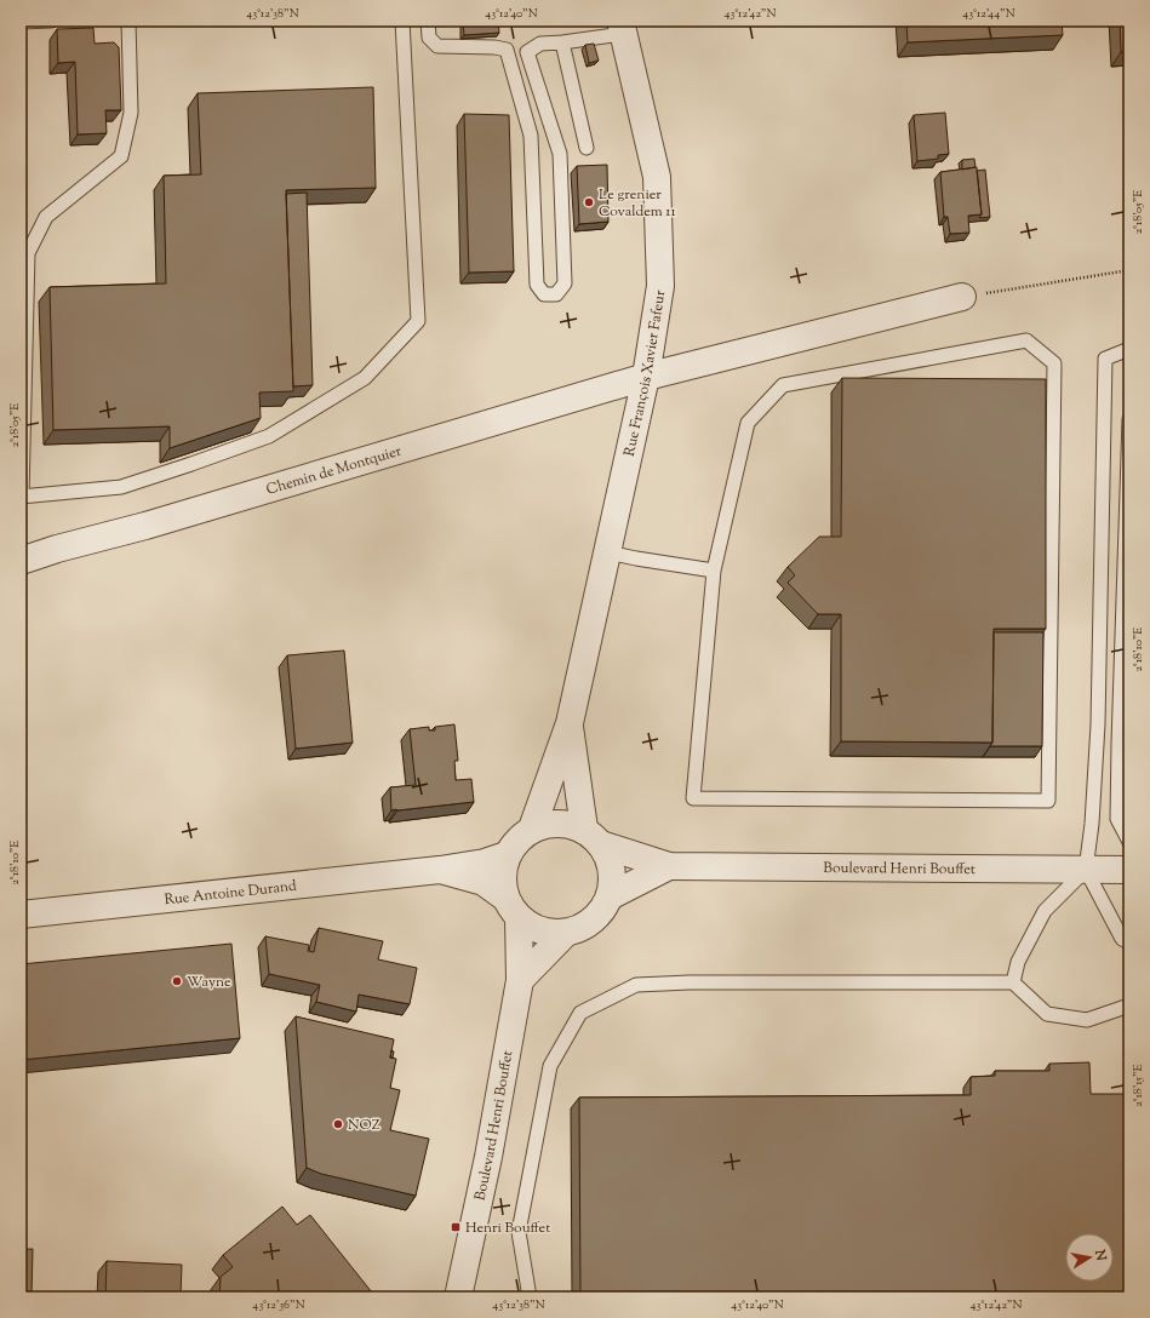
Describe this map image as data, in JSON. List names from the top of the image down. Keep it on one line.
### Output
{"streets":{"street":["Rue François Xavier Fafeur","Chemin de Montquier","Boulevard Henri Bouffet","Rue Antoine Durand"]},"crossings":[["Rue François Xavier Fafeur","Chemin de Montquier"],["Rue François Xavier Fafeur","Boulevard Henri Bouffet"],["Rue François Xavier Fafeur","Rue Antoine Durand"],["Boulevard Henri Bouffet","Rue Antoine Durand"]],"places":{"other":["Le grenier Covaldem 11","Wayne","NOZ"],"transit":["Henri Bouffet"]},"north":"right","coordinates":["43°12'38\"N","43°12'40\"N","43°12'42\"N","43°12'44\"N","2°18'05\"E","2°18'10\"E","2°18'15\"E","43°12'36\"N"]}
